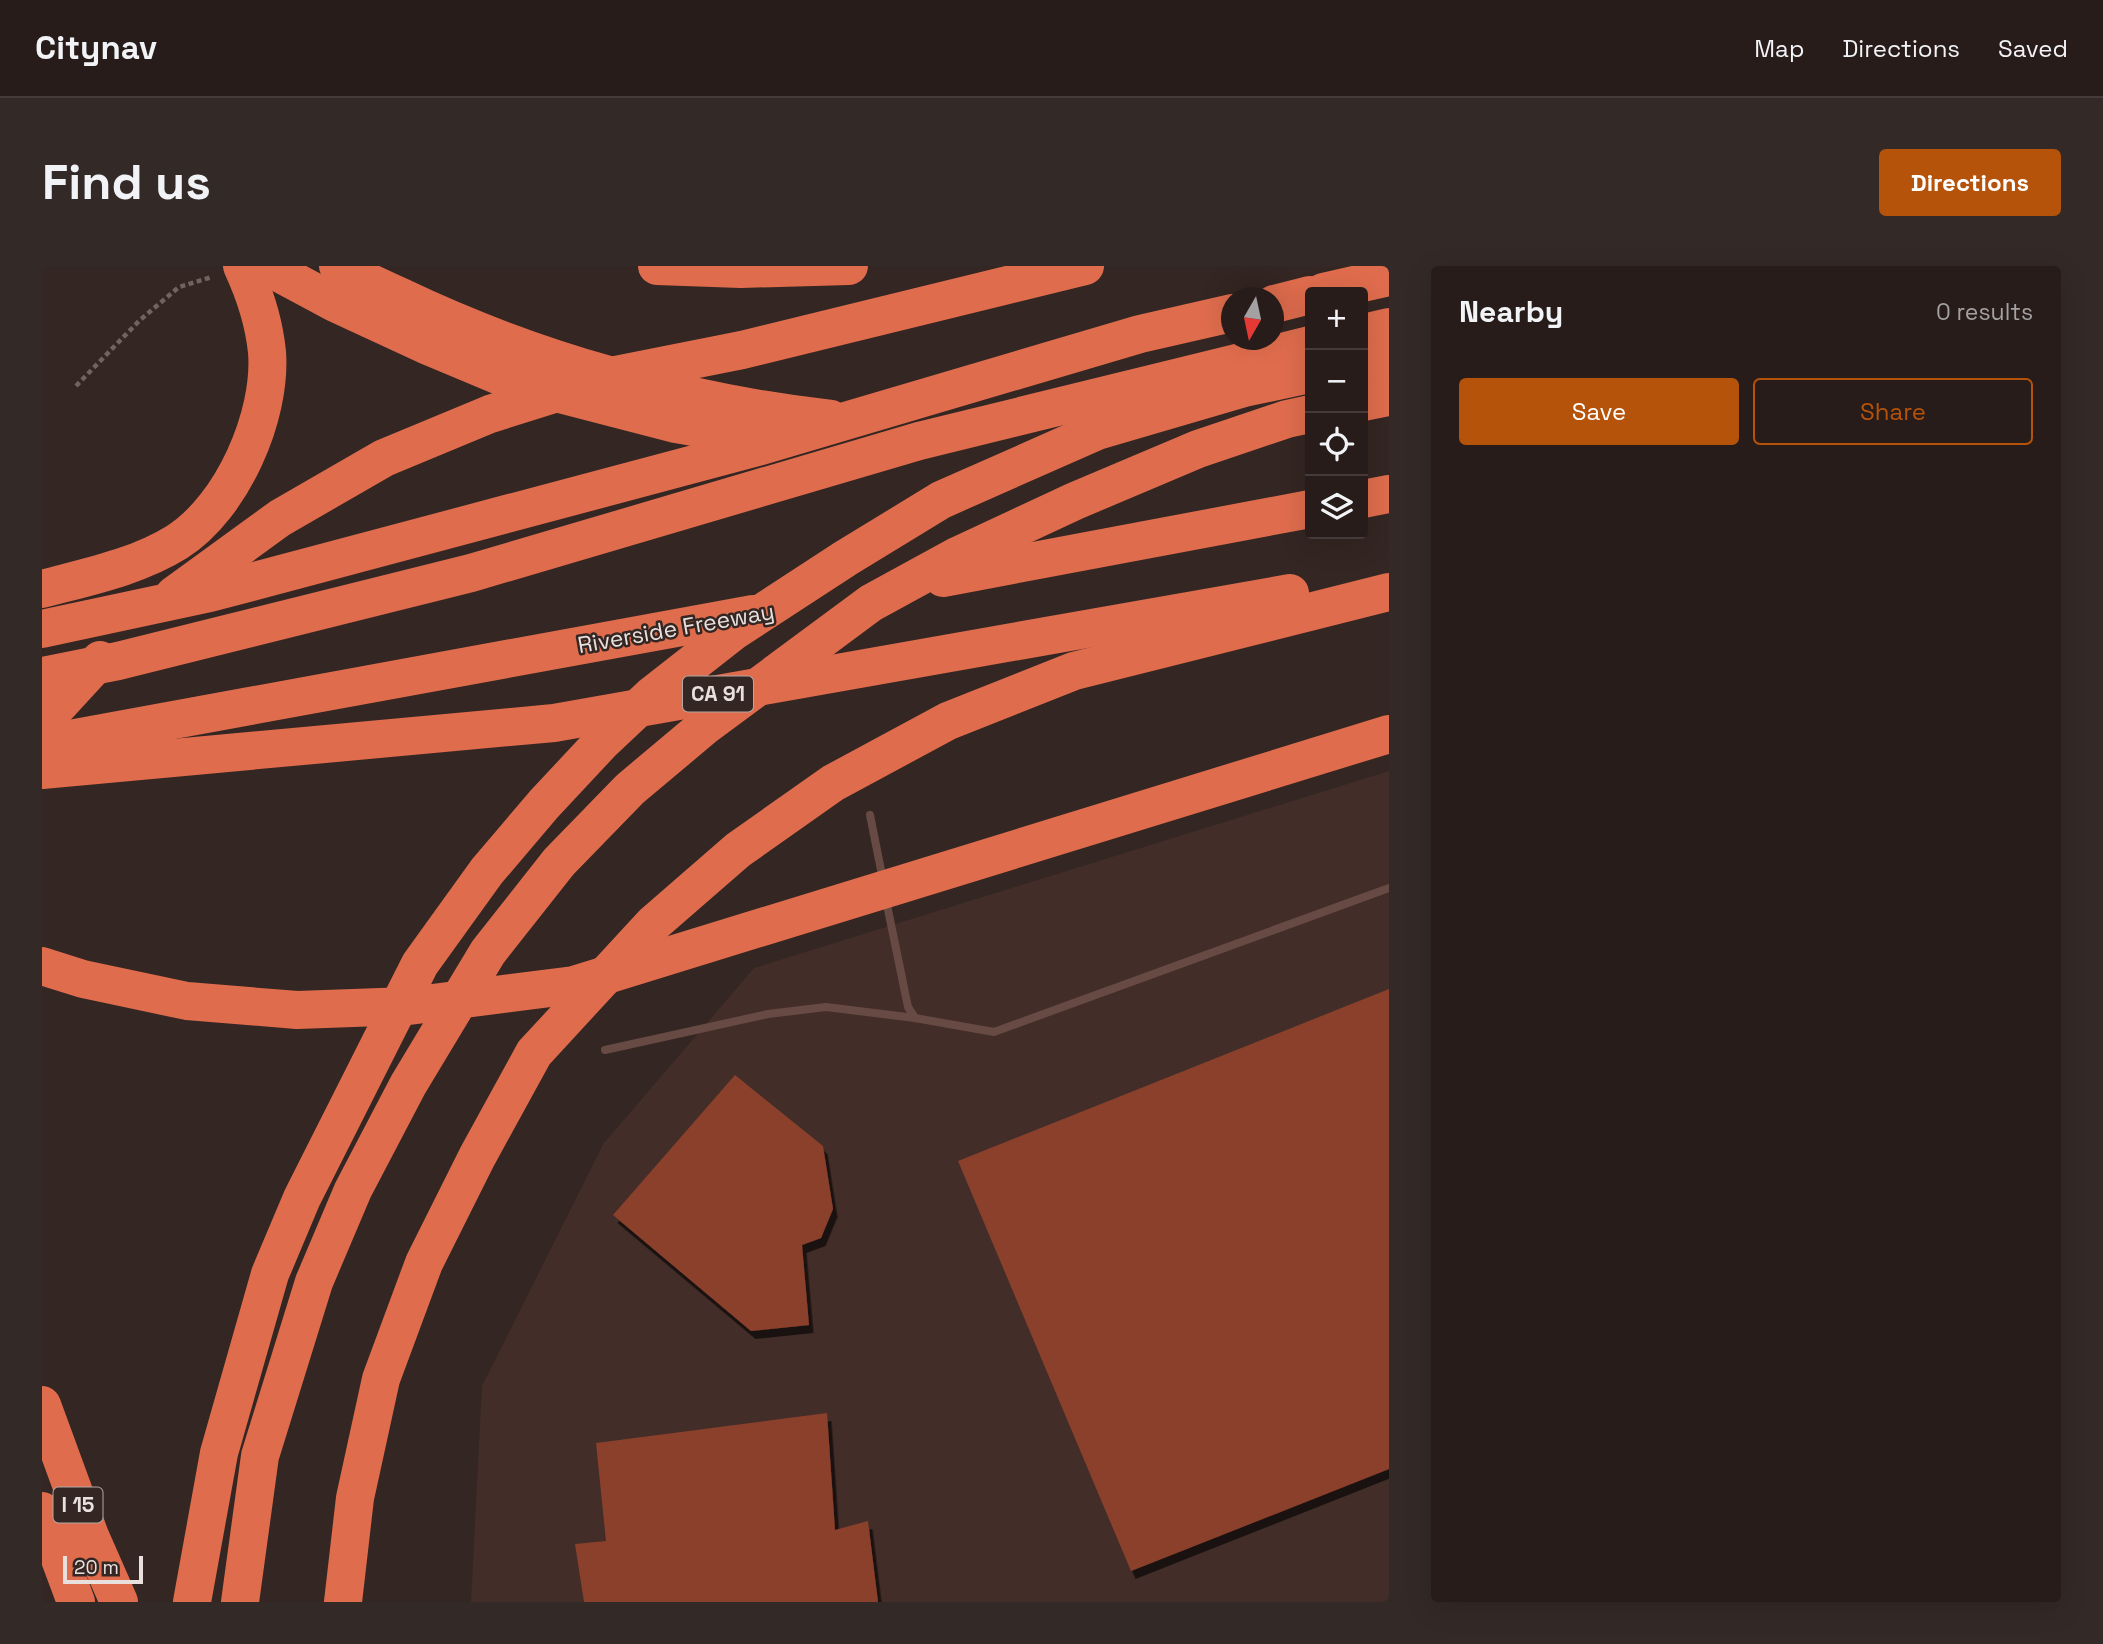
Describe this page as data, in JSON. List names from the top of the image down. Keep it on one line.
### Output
{"streets":{"highway":["Riverside Freeway","CA 91","I 15"]},"scale_bar":"20 m","north":"bottom","page":{"header":"Citynav","nav":["Map","Directions","Saved"],"buttons":["Directions",["Save","Share"]],"title":"Find us","heading":["Nearby","0 results"],"map_buttons":["+","−"],"scale":"20 m"}}
